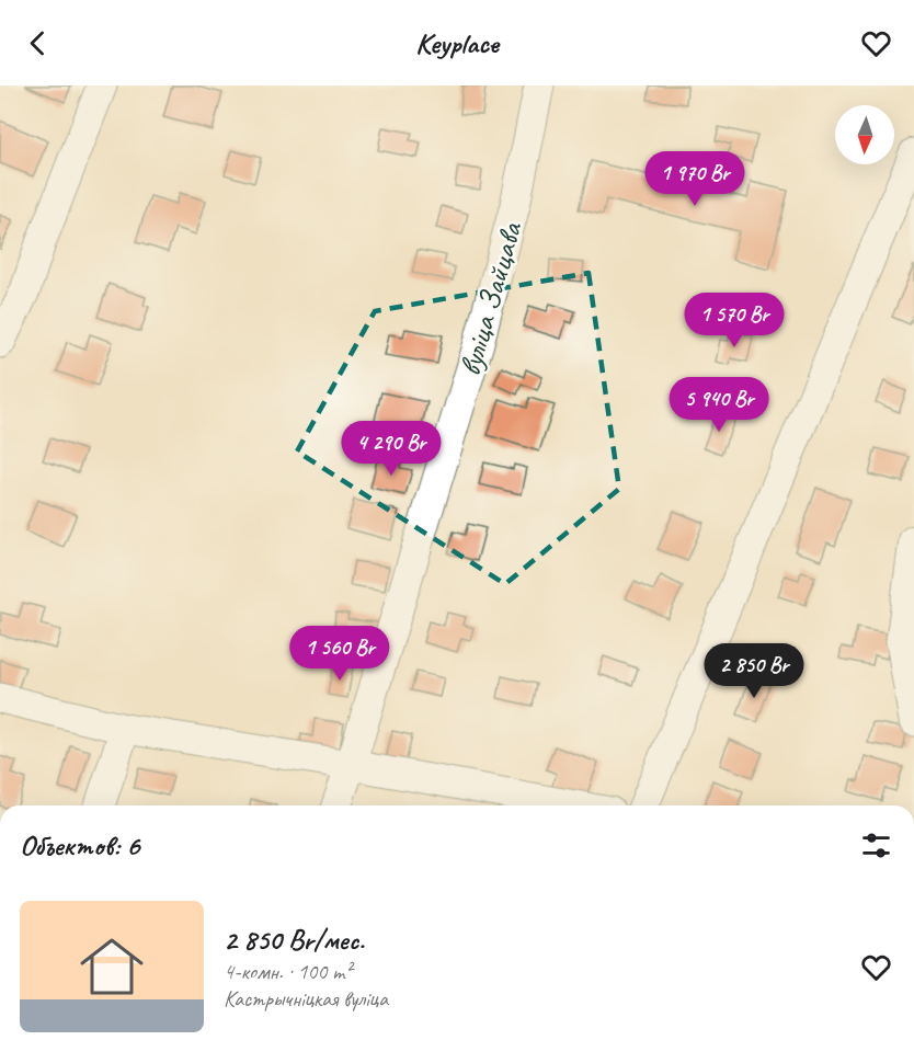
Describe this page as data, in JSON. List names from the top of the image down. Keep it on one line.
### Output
{"streets":{"street":["вуліца Зайцава"]},"north":"bottom","page":{"header":"Keyplace","price":["1 970 Br","1 570 Br","5 940 Br","4 290 Br","1 560 Br","2 850 Br"],"heading":"Объектов: 6","list":[{"name":"2 850 Br/мес.","note":"4-комн. · 100 m² · Кастрычніцкая вуліца"}]}}
